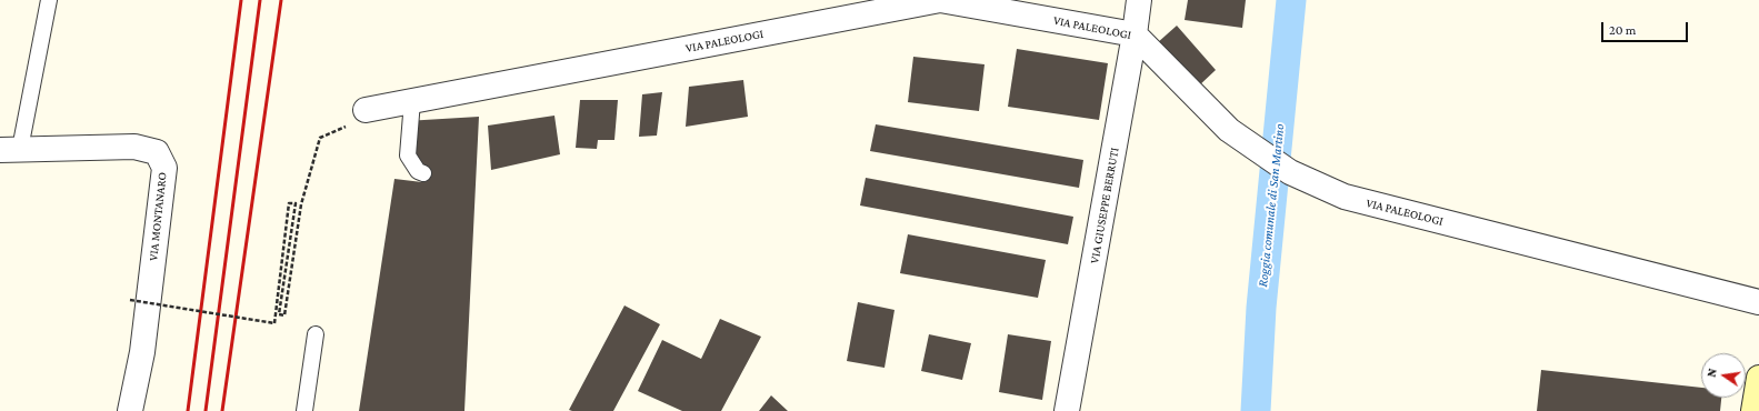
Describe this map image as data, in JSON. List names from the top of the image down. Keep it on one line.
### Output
{"streets":{"street":["VIA PALEOLOGI","VIA GIUSEPPE BERRUTI","VIA MONTANARO"]},"crossings":[["VIA PALEOLOGI","VIA GIUSEPPE BERRUTI"]],"water":["Roggia comunale di San Martino"],"scale_bar":"20 m","north":"left"}
